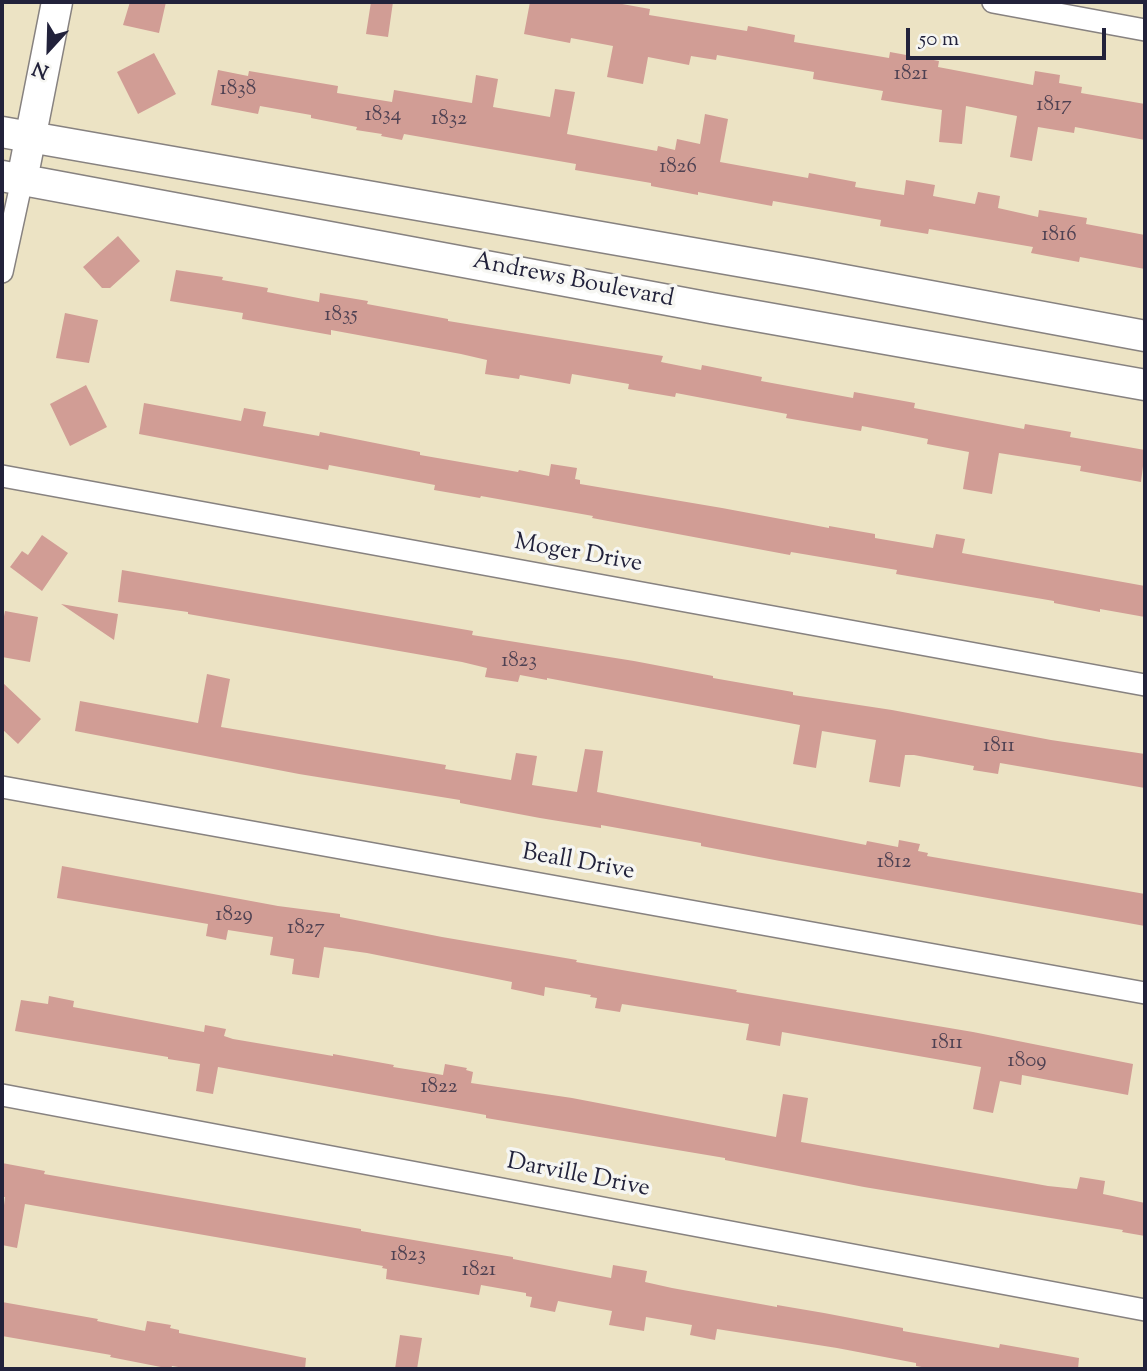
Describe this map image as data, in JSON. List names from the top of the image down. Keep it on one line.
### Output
{"streets":{"street":["Andrews Boulevard","Moger Drive","Beall Drive","Darville Drive"]},"house_numbers":["1821","1838","1817","1834","1832","1826","1816","1835","1823","1811","1812","1829","1827","1811","1809","1822","1823","1821"],"scale_bar":"50 m","north":"bottom"}
